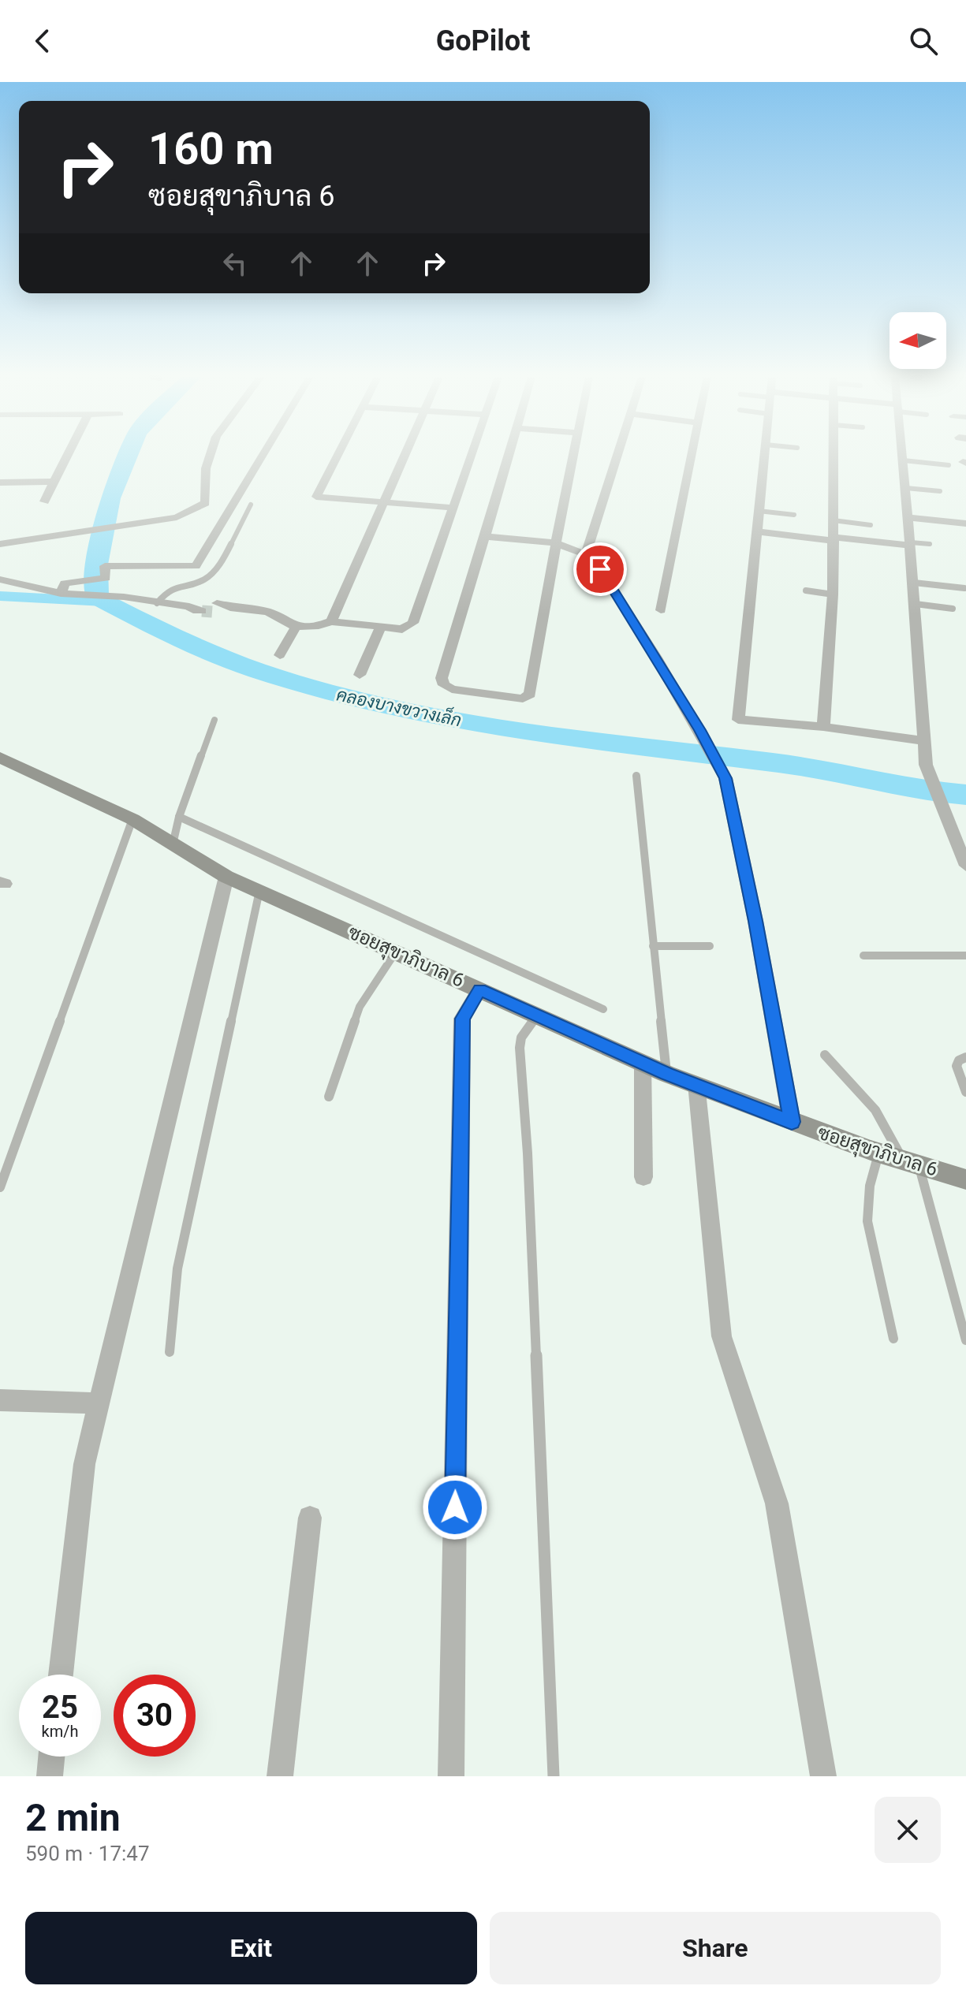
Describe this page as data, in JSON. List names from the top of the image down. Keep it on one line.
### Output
{"streets":{"street":["ซอยสุขาภิบาล 6"]},"water":["คลองบางขวางเล็ก"],"north":"left","page":{"header":"GoPilot","turn":["160 m","ซอยสุขาภิบาล 6"],"speed":"25 km/h","limit":"30","heading":["2 min","590 m · 17:47"],"buttons":["Exit","Share"]}}
